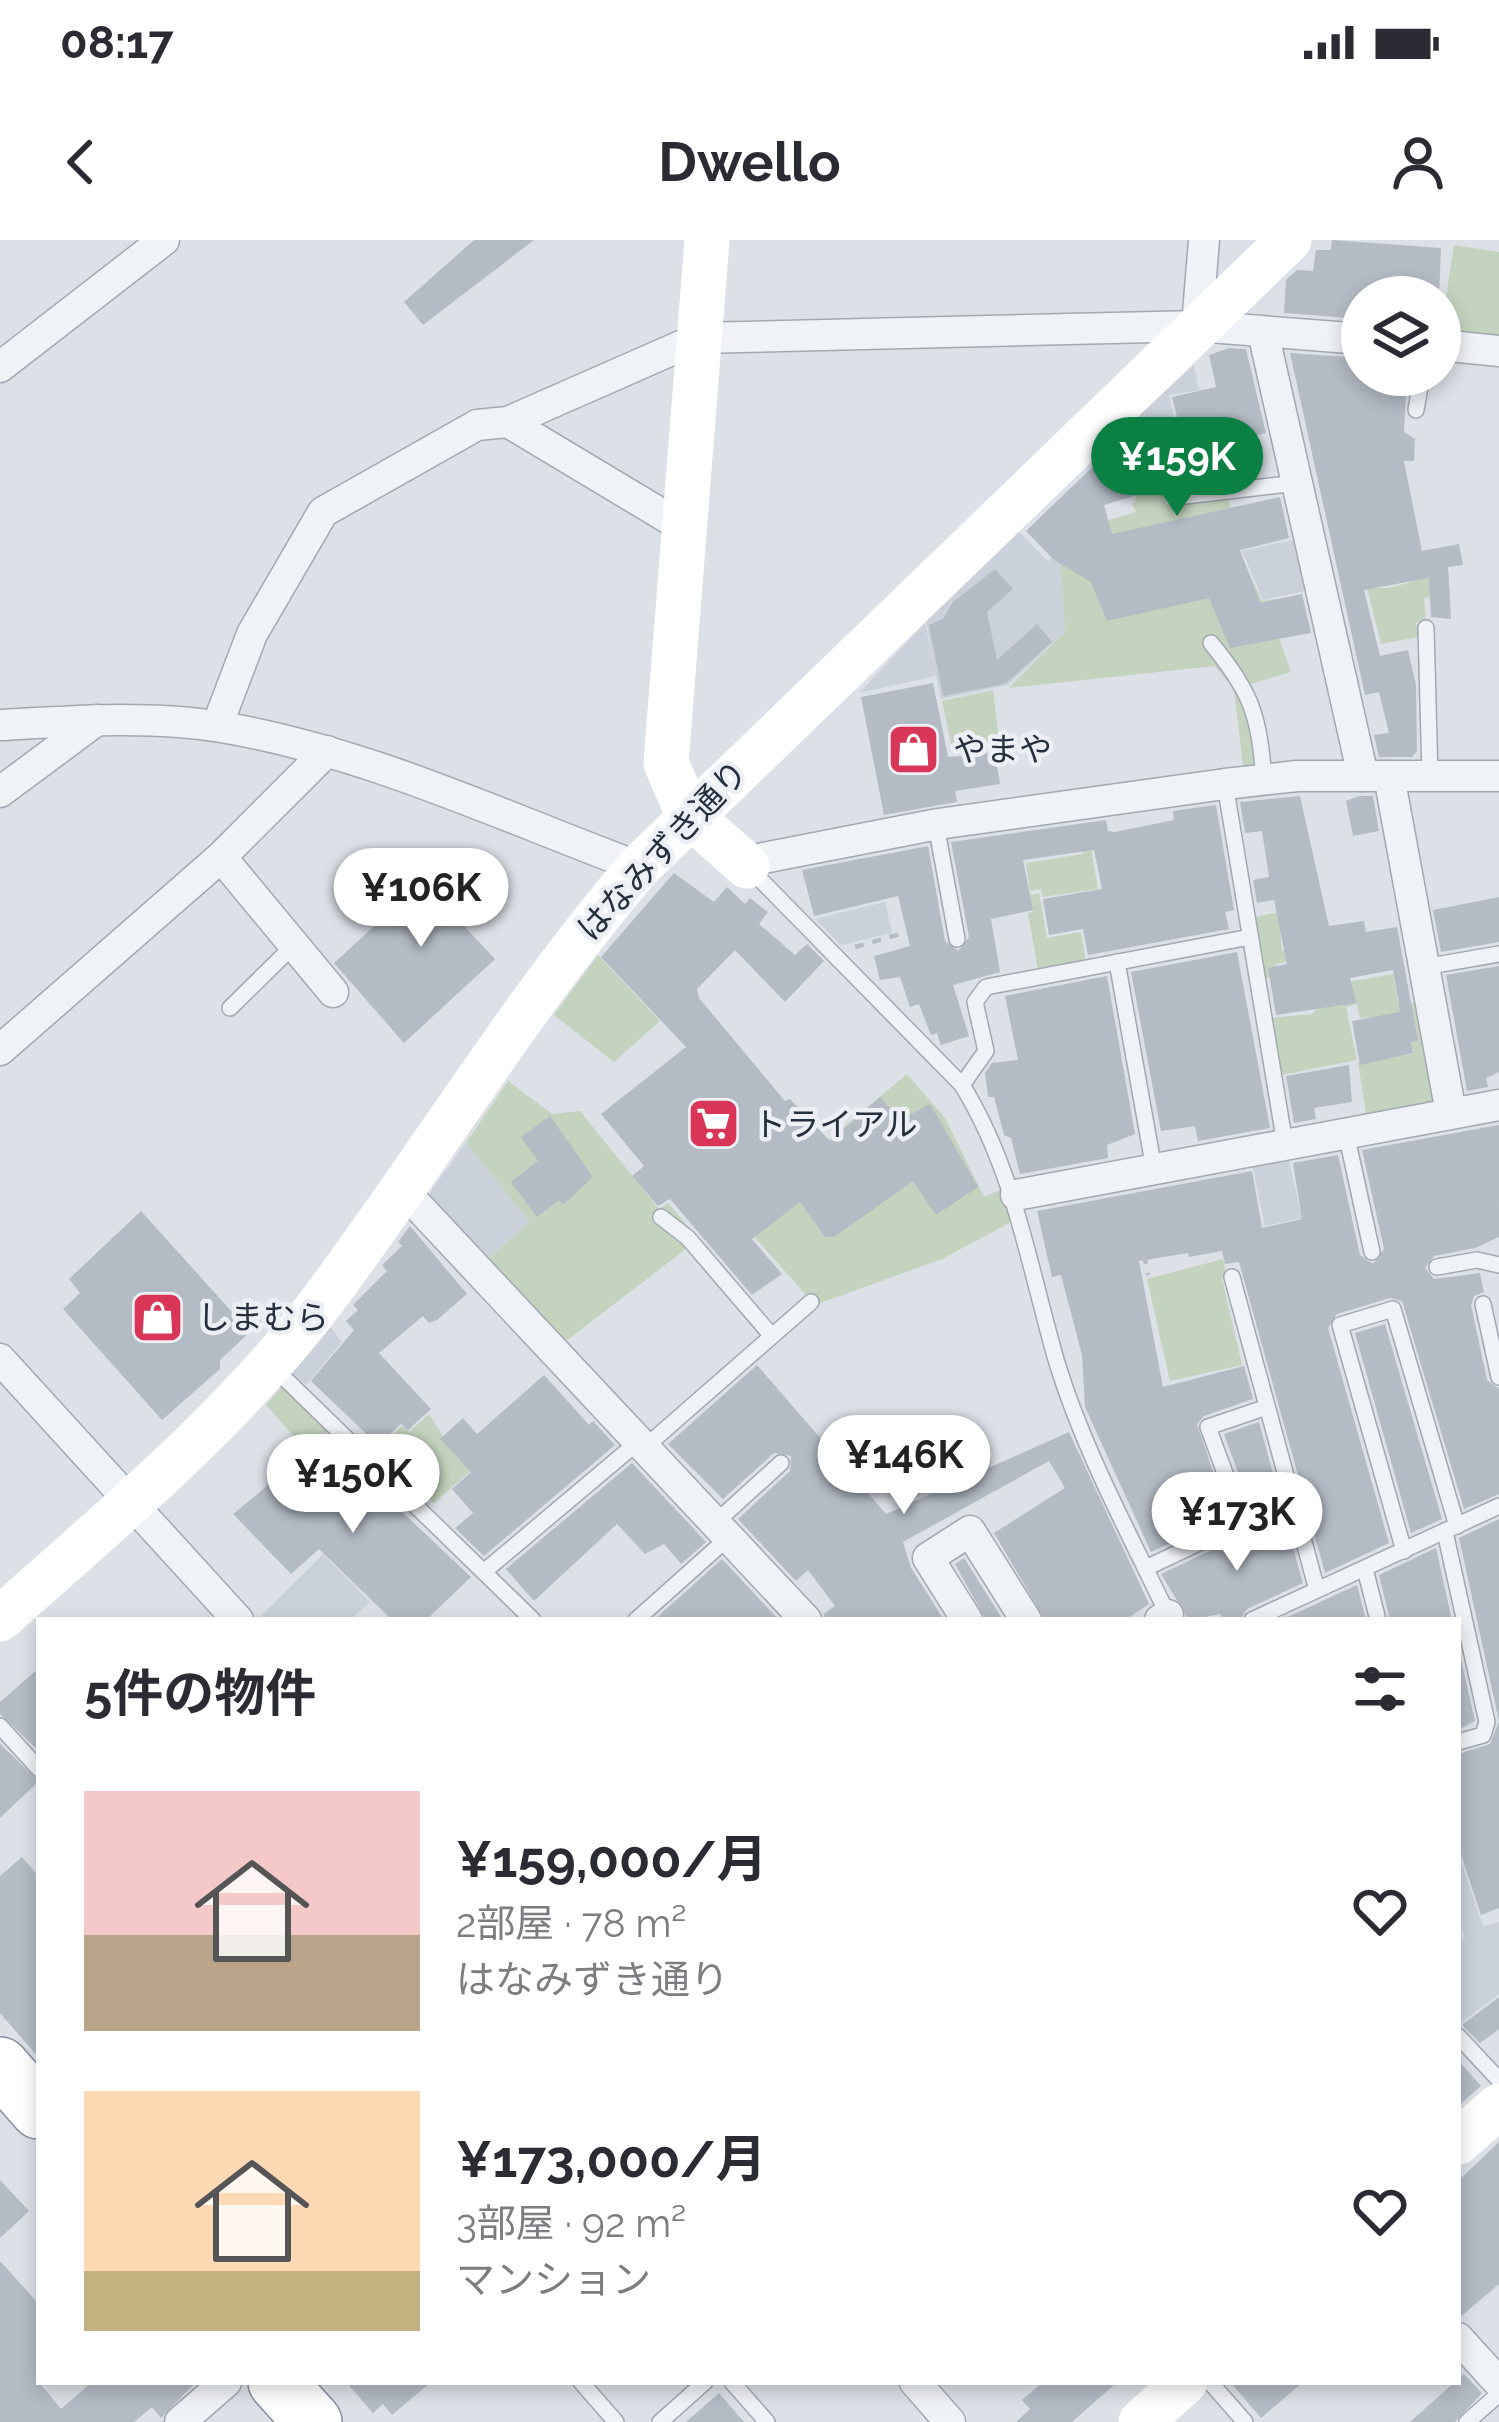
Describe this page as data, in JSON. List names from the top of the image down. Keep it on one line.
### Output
{"streets":{"street":["はなみずき通り"]},"places":{"shop":["やまや","しまむら"],"supermarket":["トライアル"]},"page":{"status":"08:17","header":"Dwello","price":["¥159K","¥106K","¥146K","¥150K","¥173K"],"heading":"5件の物件","list":[{"name":"¥159,000/月","note":"2部屋 · 78 m² · はなみずき通り"},{"name":"¥173,000/月","note":"3部屋 · 92 m² · マンション"}]}}
